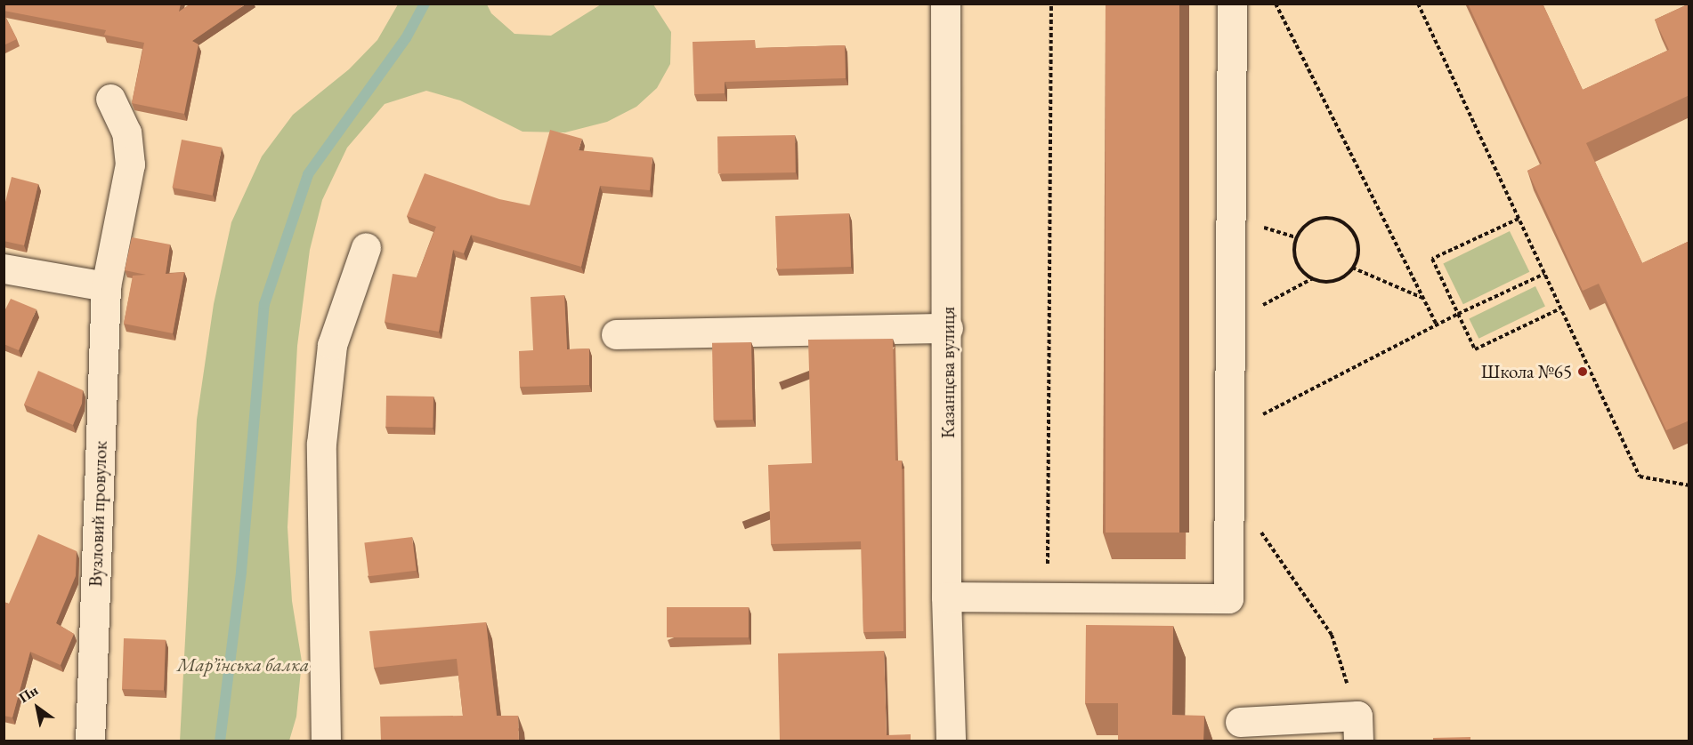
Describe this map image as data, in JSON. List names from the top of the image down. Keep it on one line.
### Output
{"streets":{"street":["Казанцева вулиця","Вузловий провулок"]},"parks":["Мар’їнська балка"],"places":["Школа №65"],"north":"top left"}
